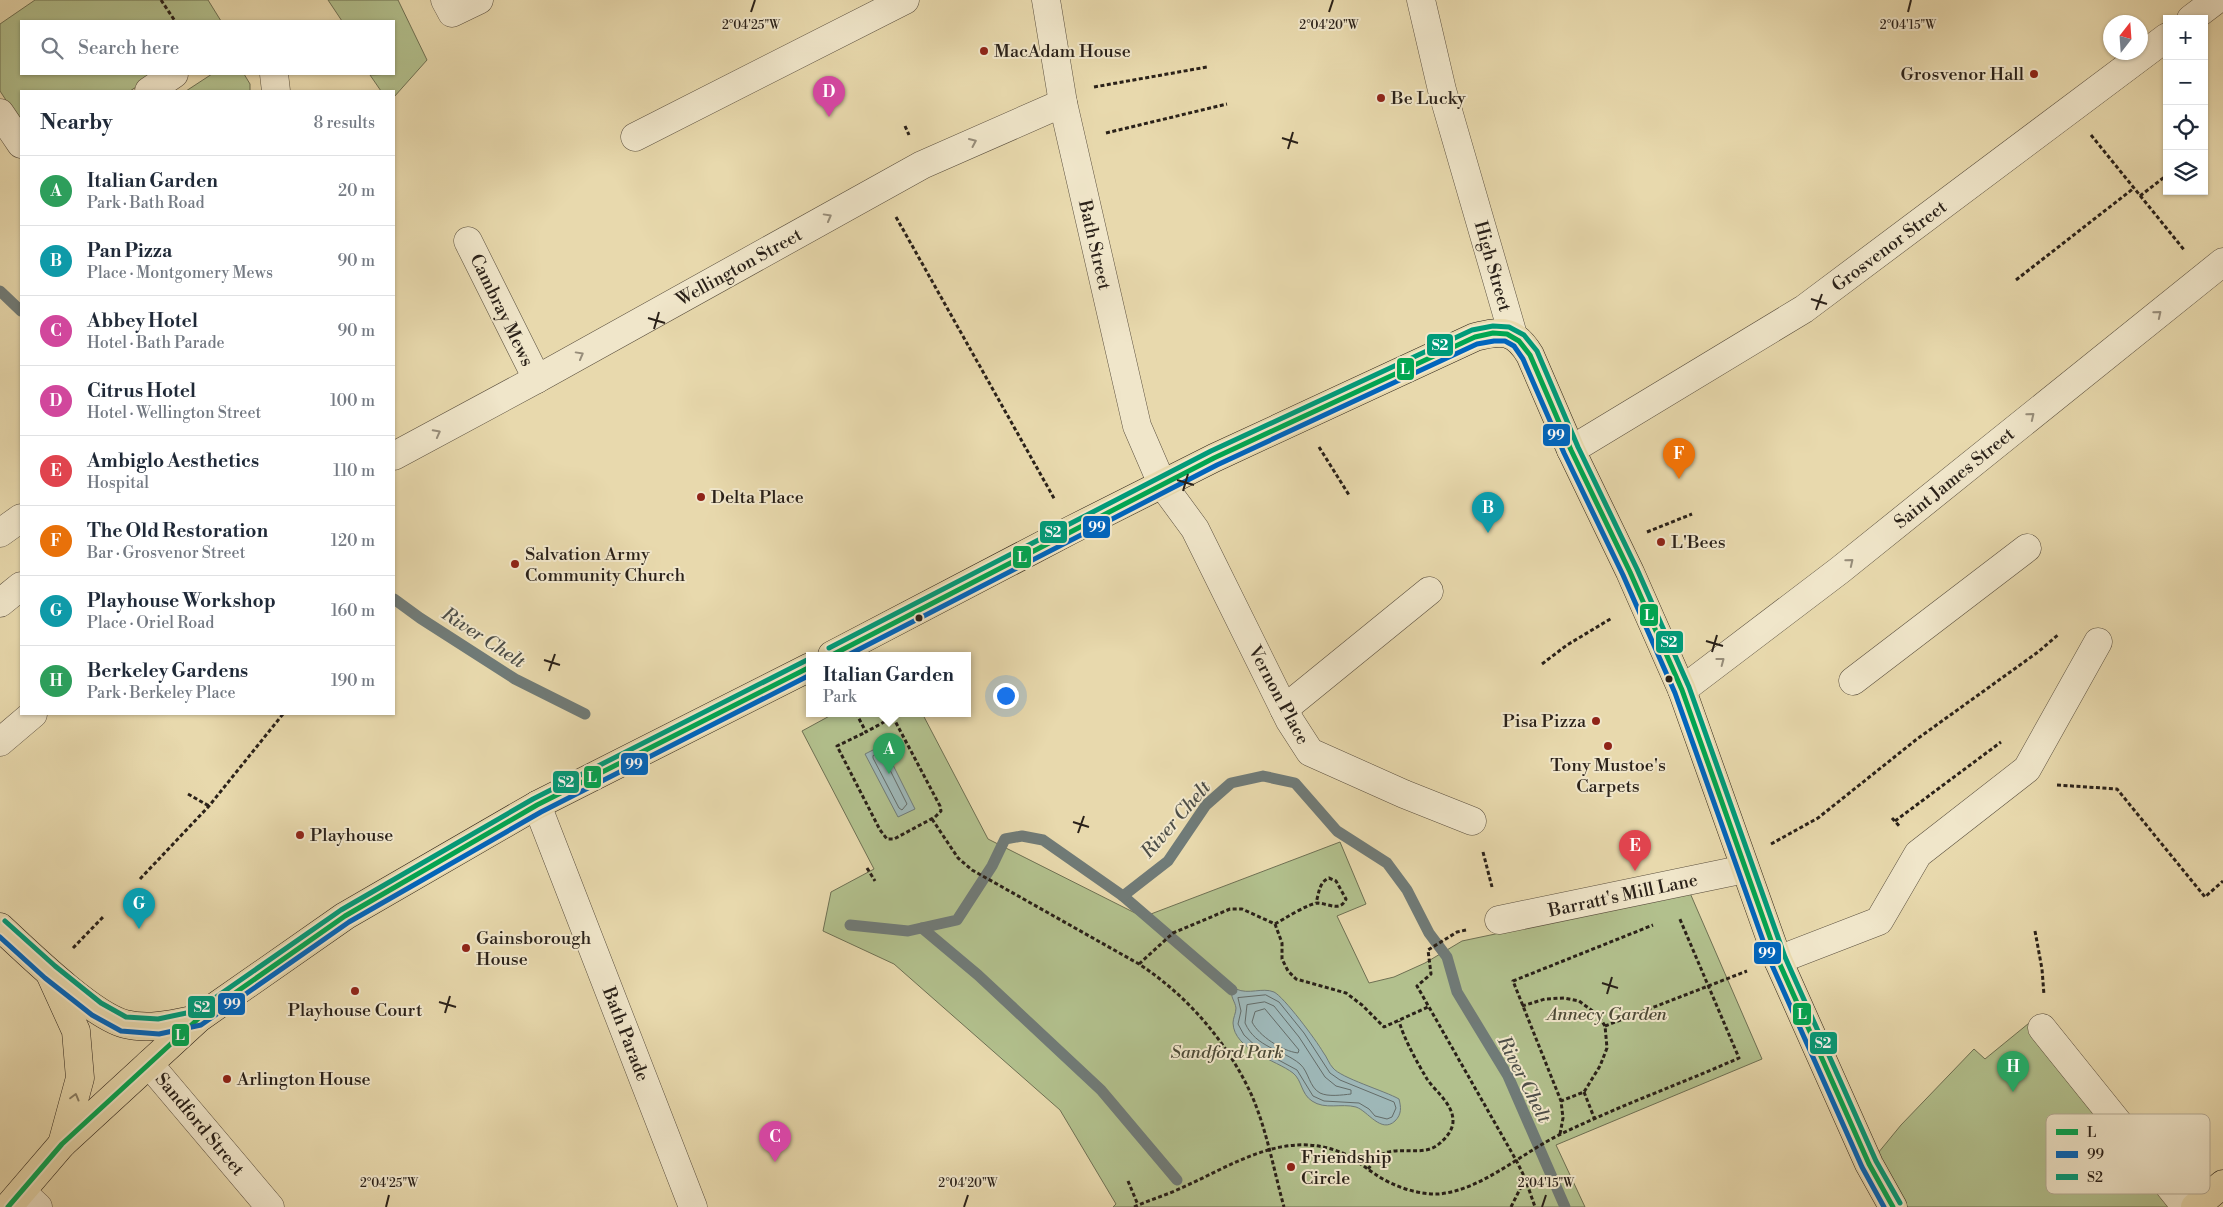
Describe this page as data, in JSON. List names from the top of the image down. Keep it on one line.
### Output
{"streets":{"main road":["High Street"],"street":["Bath Street","Grosvenor Street","Wellington Street","Cambray Mews","Saint James Street","Vernon Place","Barratt's Mill Lane","Bath Parade","Sandford Street"]},"crossings":[["Bath Street","Wellington Street"],["Bath Street","Vernon Place"],["Grosvenor Street","High Street"],["High Street","Saint James Street"],["High Street","Barratt's Mill Lane"],["Wellington Street","Cambray Mews"]],"water":["River Chelt"],"parks":["Annecy Garden","Sandford Park"],"places":["MacAdam House","Grosvenor Hall","Be Lucky","Delta Place","L'Bees","Salvation Army Community Church","Pisa Pizza","Tony Mustoe's Carpets","Playhouse","Gainsborough House","Playhouse Court","Arlington House","Friendship Circle"],"lines":["transit line S2","transit line L","transit line 99"],"legend":["L","99","S2"],"north":"top","page":{"map_buttons":["+","−"],"search":"Search here","pins":["D","F","B","A","E","G","H","C"],"heading":["Nearby","8 results"],"list":[{"mark":"A","name":"Italian Garden","note":"Park · Bath Road","value":"20 m"},{"mark":"B","name":"Pan Pizza","note":"Place · Montgomery Mews","value":"90 m"},{"mark":"C","name":"Abbey Hotel","note":"Hotel · Bath Parade","value":"90 m"},{"mark":"D","name":"Citrus Hotel","note":"Hotel · Wellington Street","value":"100 m"},{"mark":"E","name":"Ambiglo Aesthetics","note":"Hospital","value":"110 m"},{"mark":"F","name":"The Old Restoration","note":"Bar · Grosvenor Street","value":"120 m"},{"mark":"G","name":"Playhouse Workshop","note":"Place · Oriel Road","value":"160 m"},{"mark":"H","name":"Berkeley Gardens","note":"Park · Berkeley Place","value":"190 m"}],"popup":["Italian Garden","Park"]},"coordinates":["2°04'25\"W","2°04'20\"W","2°04'15\"W"]}
